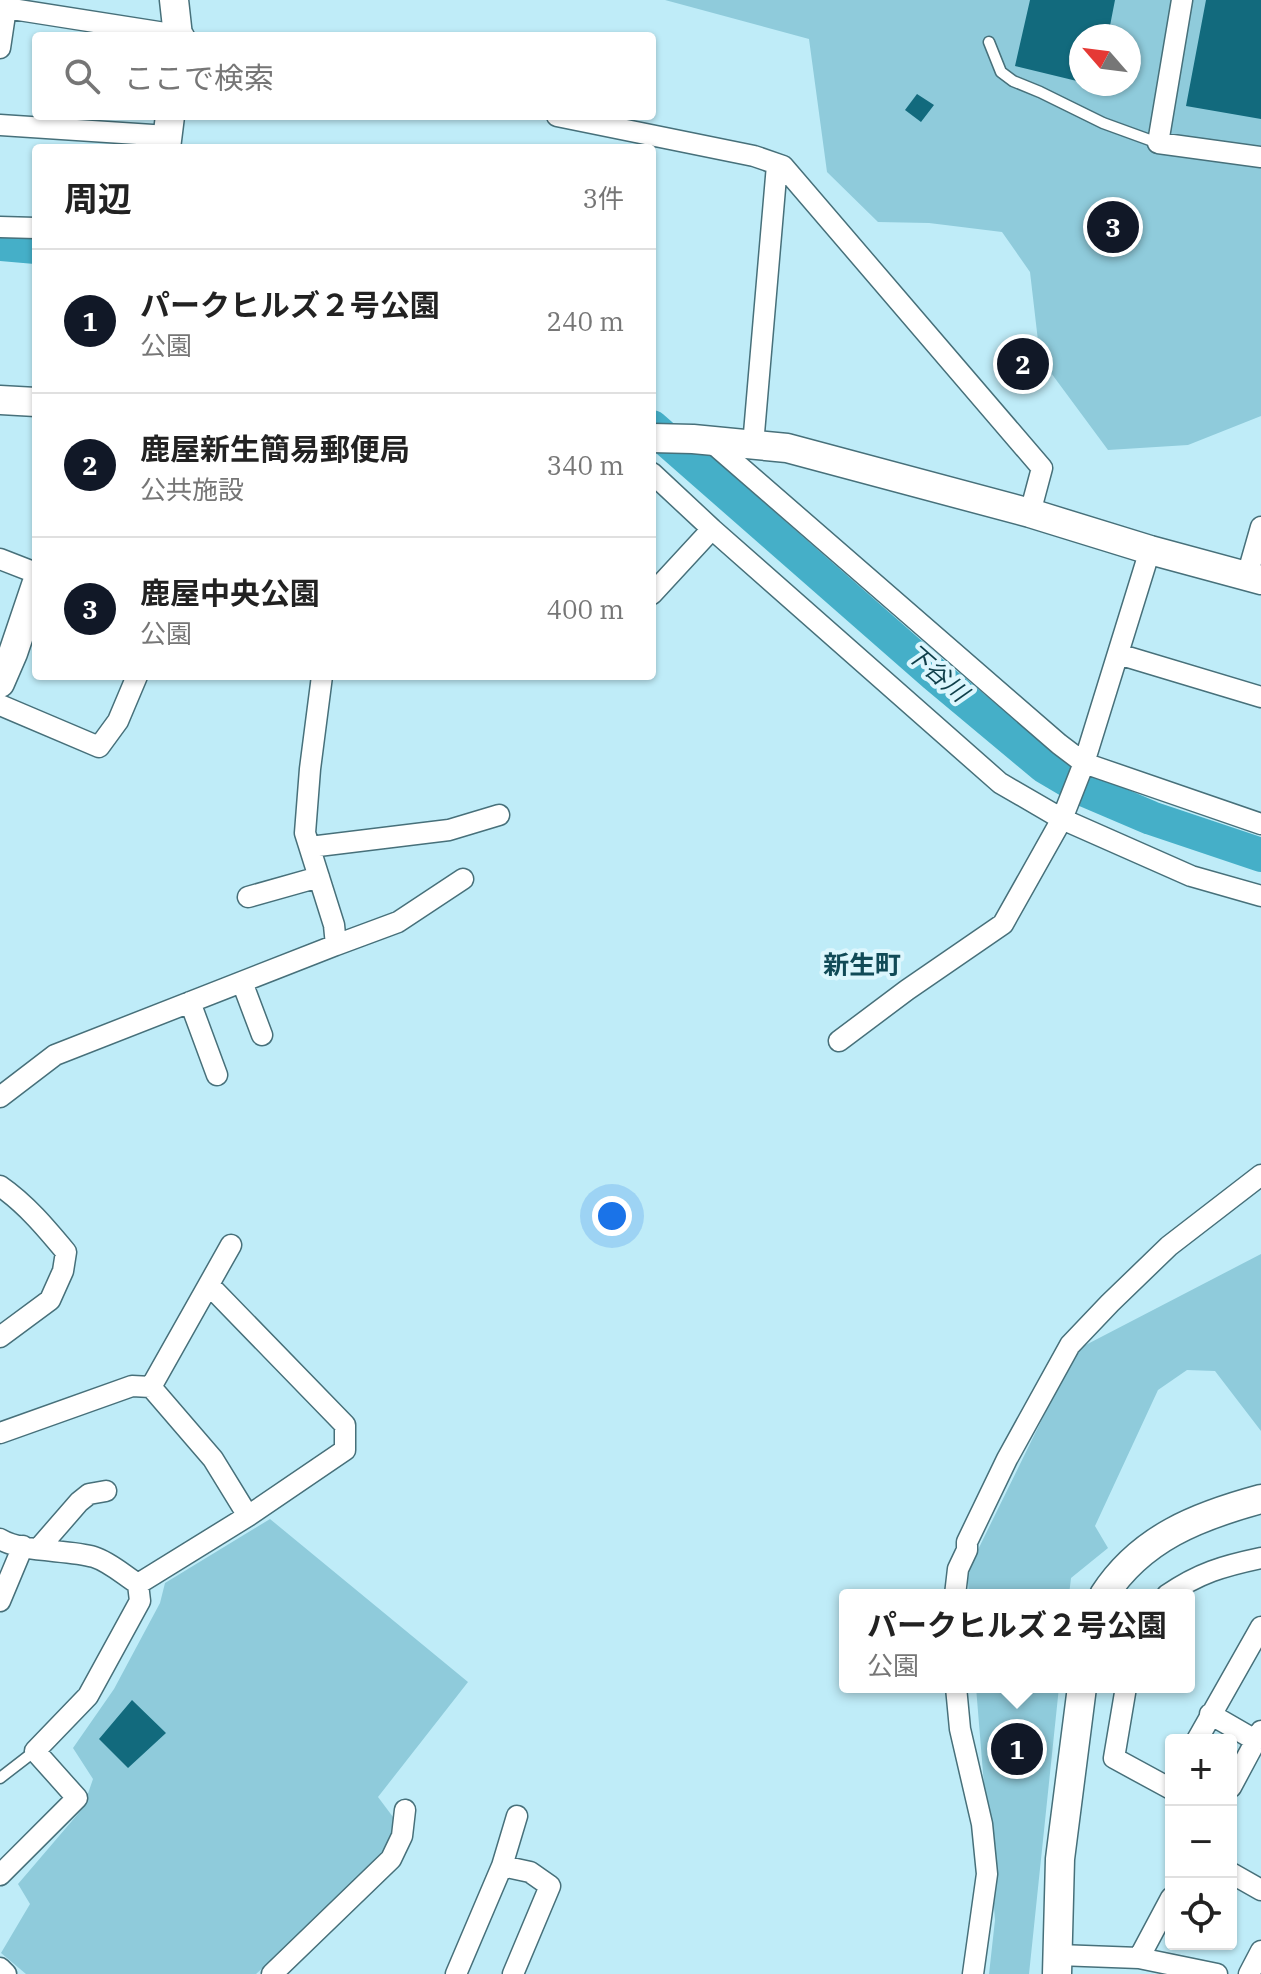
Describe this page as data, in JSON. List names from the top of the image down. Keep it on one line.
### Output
{"districts":["新生町"],"water":["下谷川"],"north":"top left","page":{"search":"ここで検索","heading":["周辺","3件"],"pins":["3","2","1"],"list":[{"mark":"1","name":"パークヒルズ２号公園","note":"公園","value":"240 m"},{"mark":"2","name":"鹿屋新生簡易郵便局","note":"公共施設","value":"340 m"},{"mark":"3","name":"鹿屋中央公園","note":"公園","value":"400 m"}],"popup":["パークヒルズ２号公園","公園"],"map_buttons":["+","−"]}}
